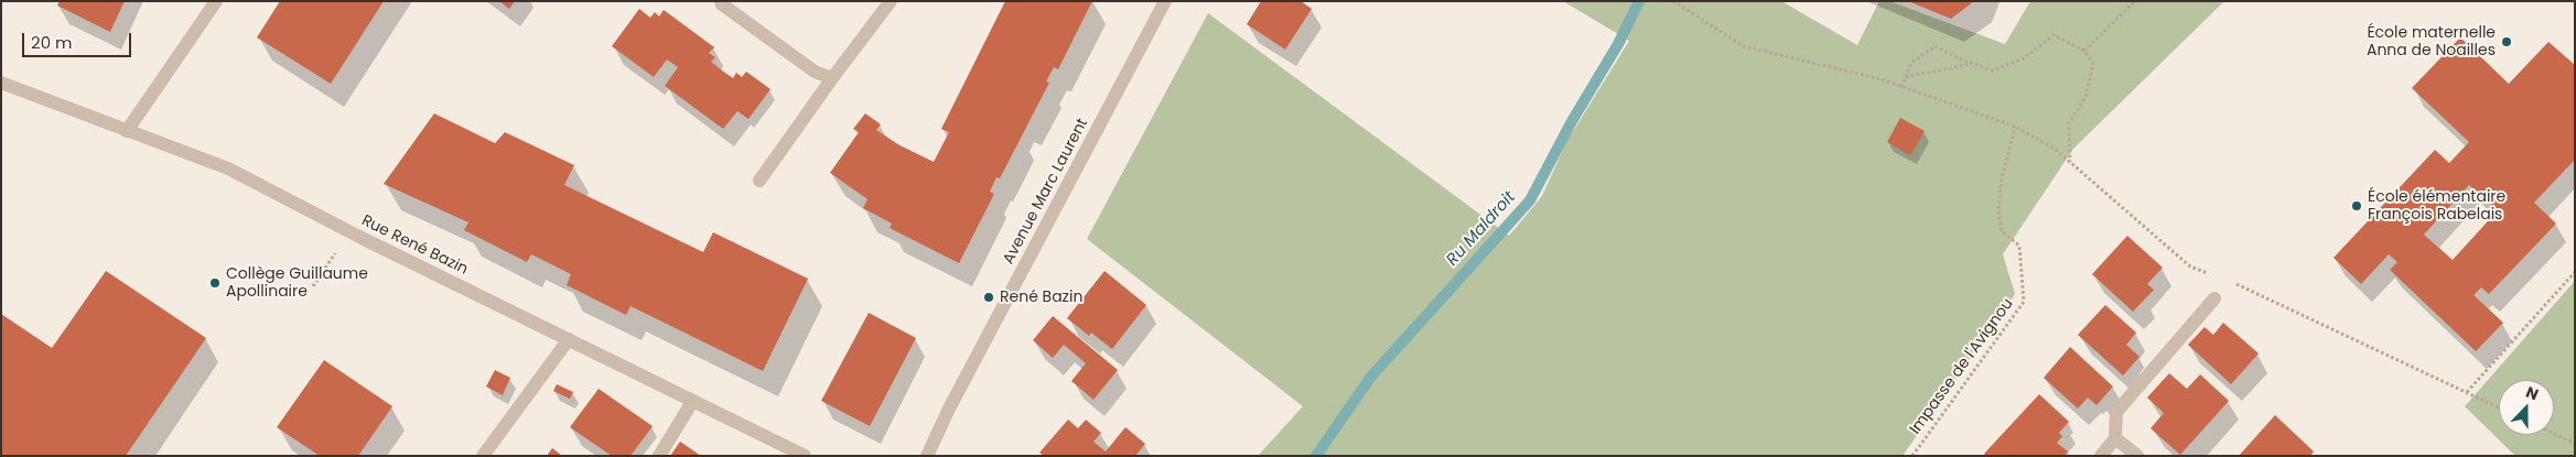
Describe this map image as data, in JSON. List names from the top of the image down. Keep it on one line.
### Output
{"streets":{"street":["Avenue Marc Laurent","Rue René Bazin"],"path":["Impasse de l'Avignou"]},"water":["Ru Maldroit"],"places":["École maternelle Anna de Noailles","École élémentaire François Rabelais","Collège Guillaume Apollinaire","René Bazin"],"scale_bar":"20 m","north":"top"}
